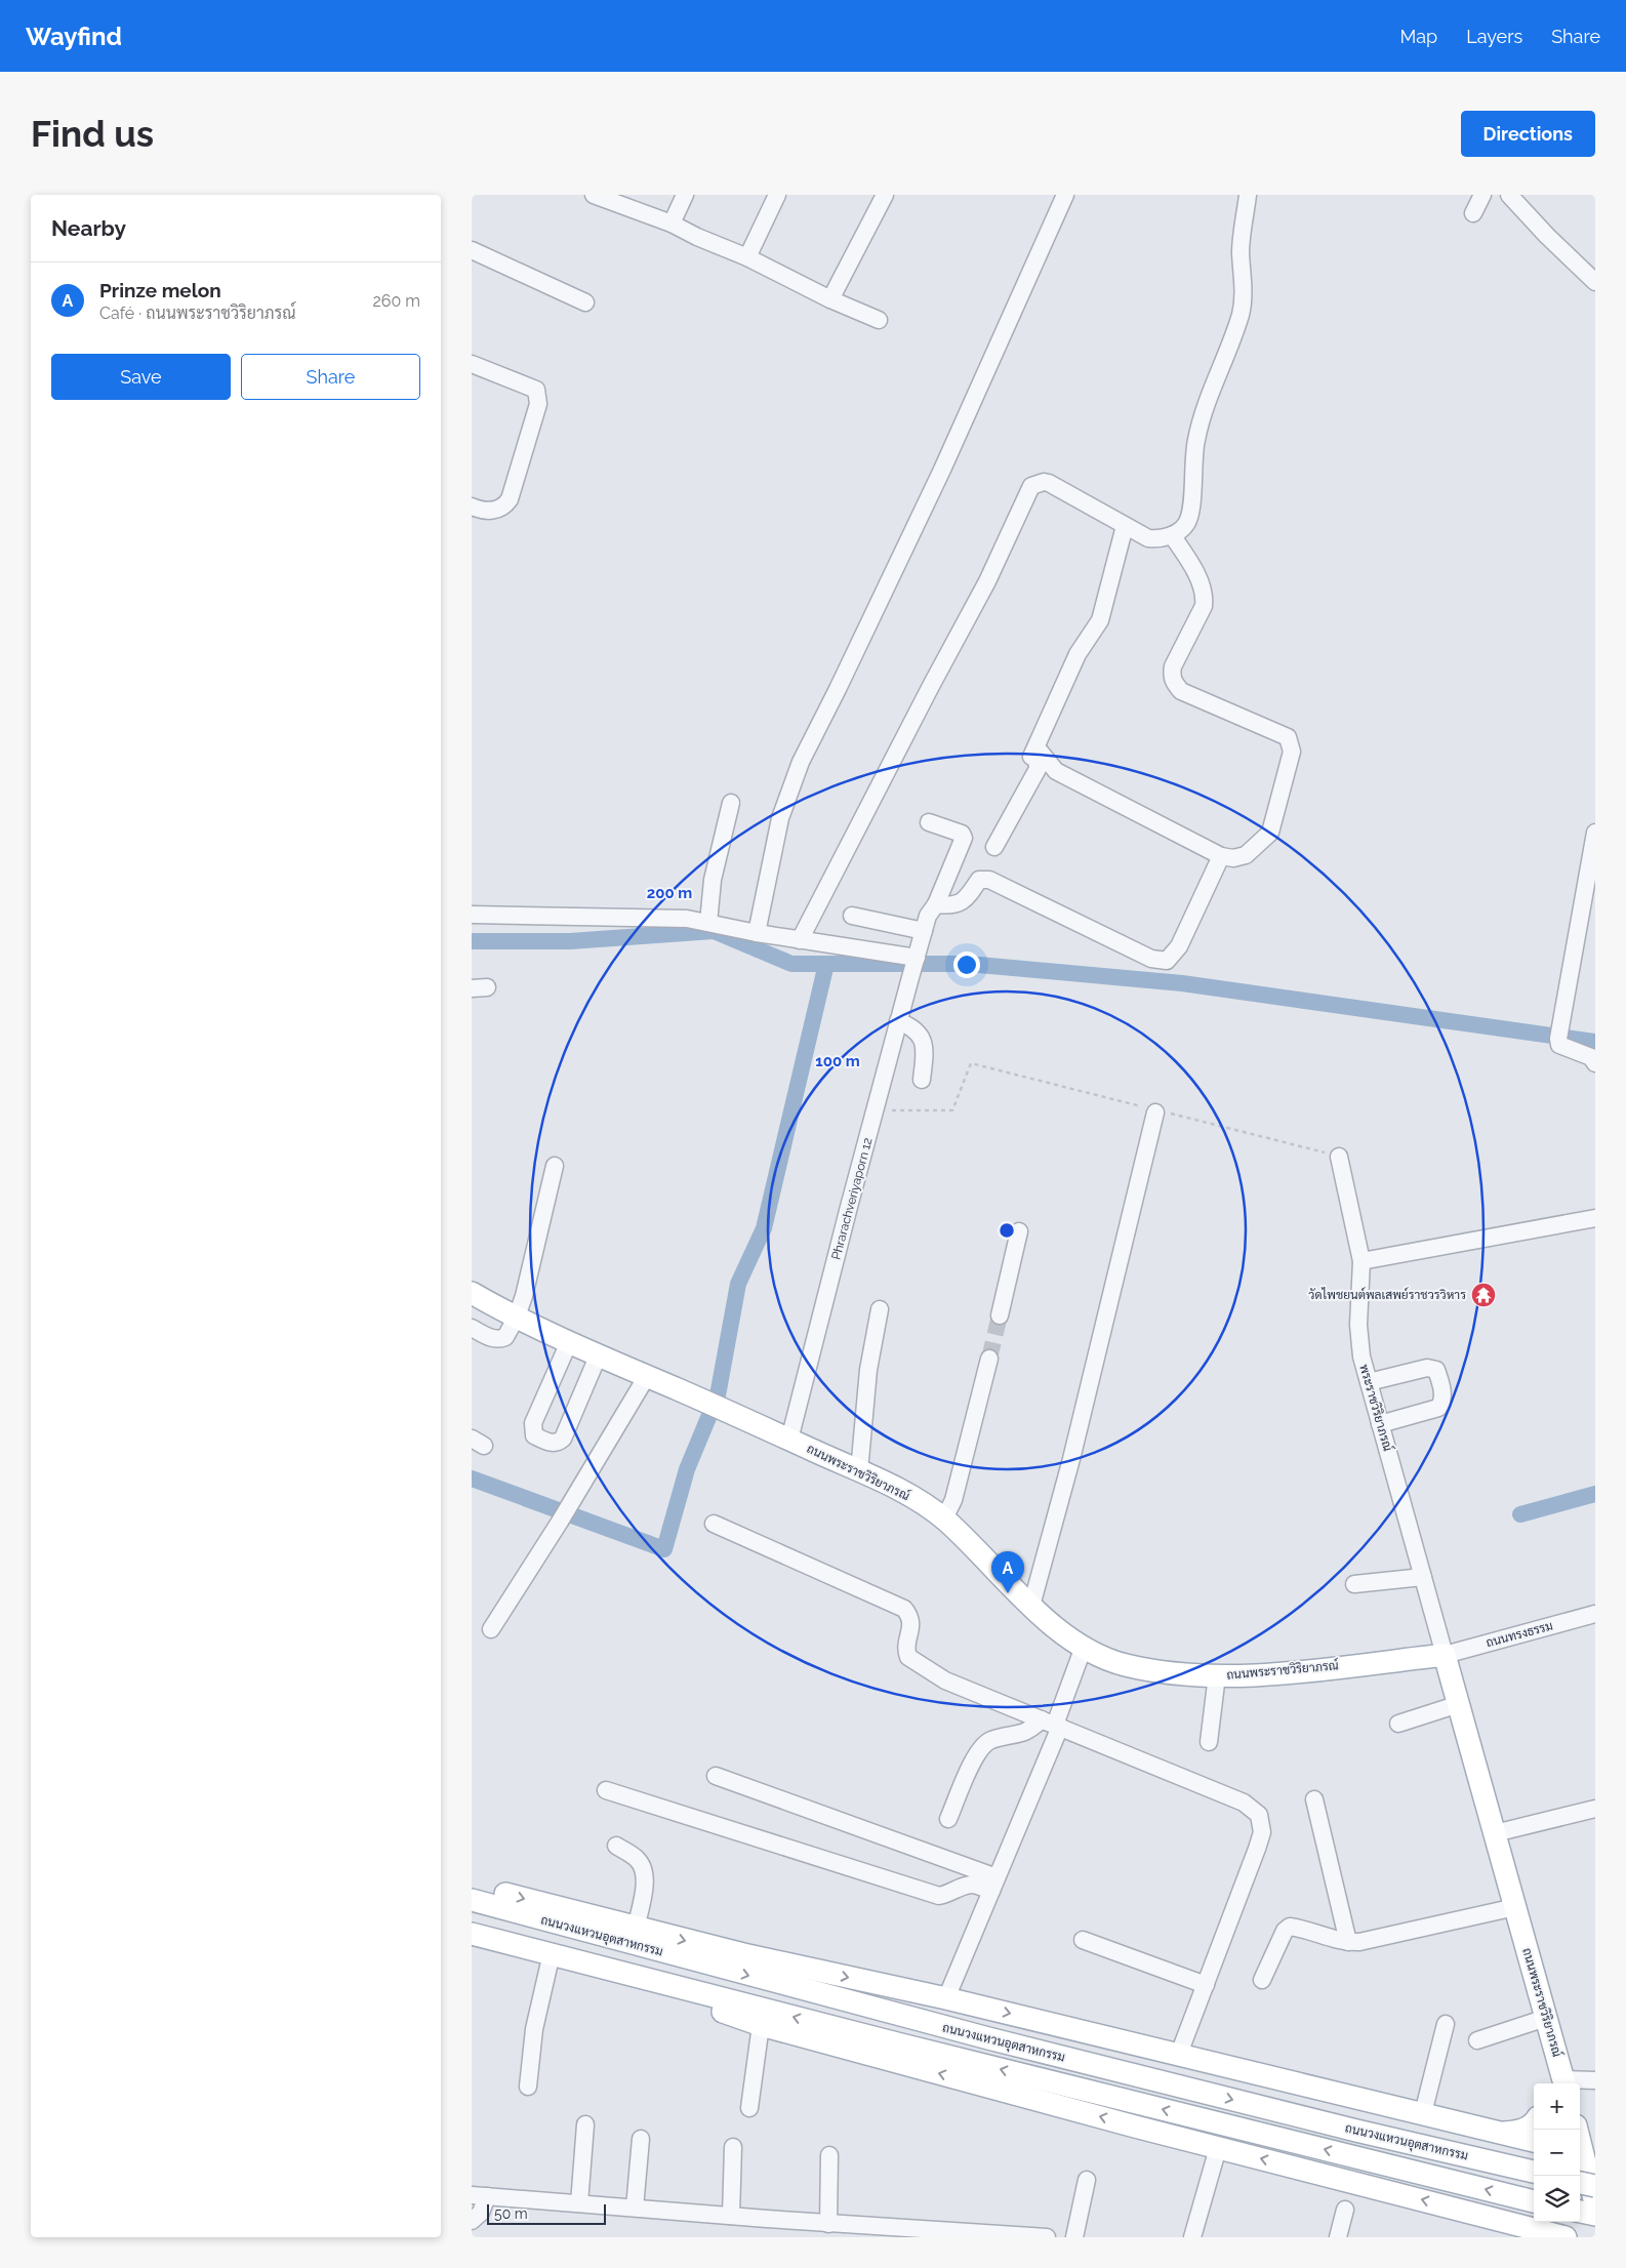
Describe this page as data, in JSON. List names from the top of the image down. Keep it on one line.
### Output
{"streets":{"main road":["ถนนพระราชวิริยาภรณ์","ถนนวงแหวนอุตสาหกรรม"],"street":["Phrarachveriyaporn 12","พระราชวิริยาภรณ์","ถนนทรงธรรม"]},"crossings":[["Phrarachveriyaporn 12","ถนนพระราชวิริยาภรณ์"],["พระราชวิริยาภรณ์","ถนนพระราชวิริยาภรณ์"],["พระราชวิริยาภรณ์","ถนนทรงธรรม"],["ถนนพระราชวิริยาภรณ์","ถนนทรงธรรม"]],"places":{"temple":["วัดไพชยนต์พลเสพย์ราชวรวิหาร"]},"scale_bar":"50 m","page":{"header":"Wayfind","nav":["Map","Layers","Share"],"buttons":["Directions",["Save","Share"]],"title":"Find us","heading":"Nearby","list":[{"mark":"A","name":"Prinze melon","note":"Café · ถนนพระราชวิริยาภรณ์","value":"260 m"}],"pins":"A","map_buttons":["+","−"],"scale":"50 m"},"rings":["200 m","100 m"]}
